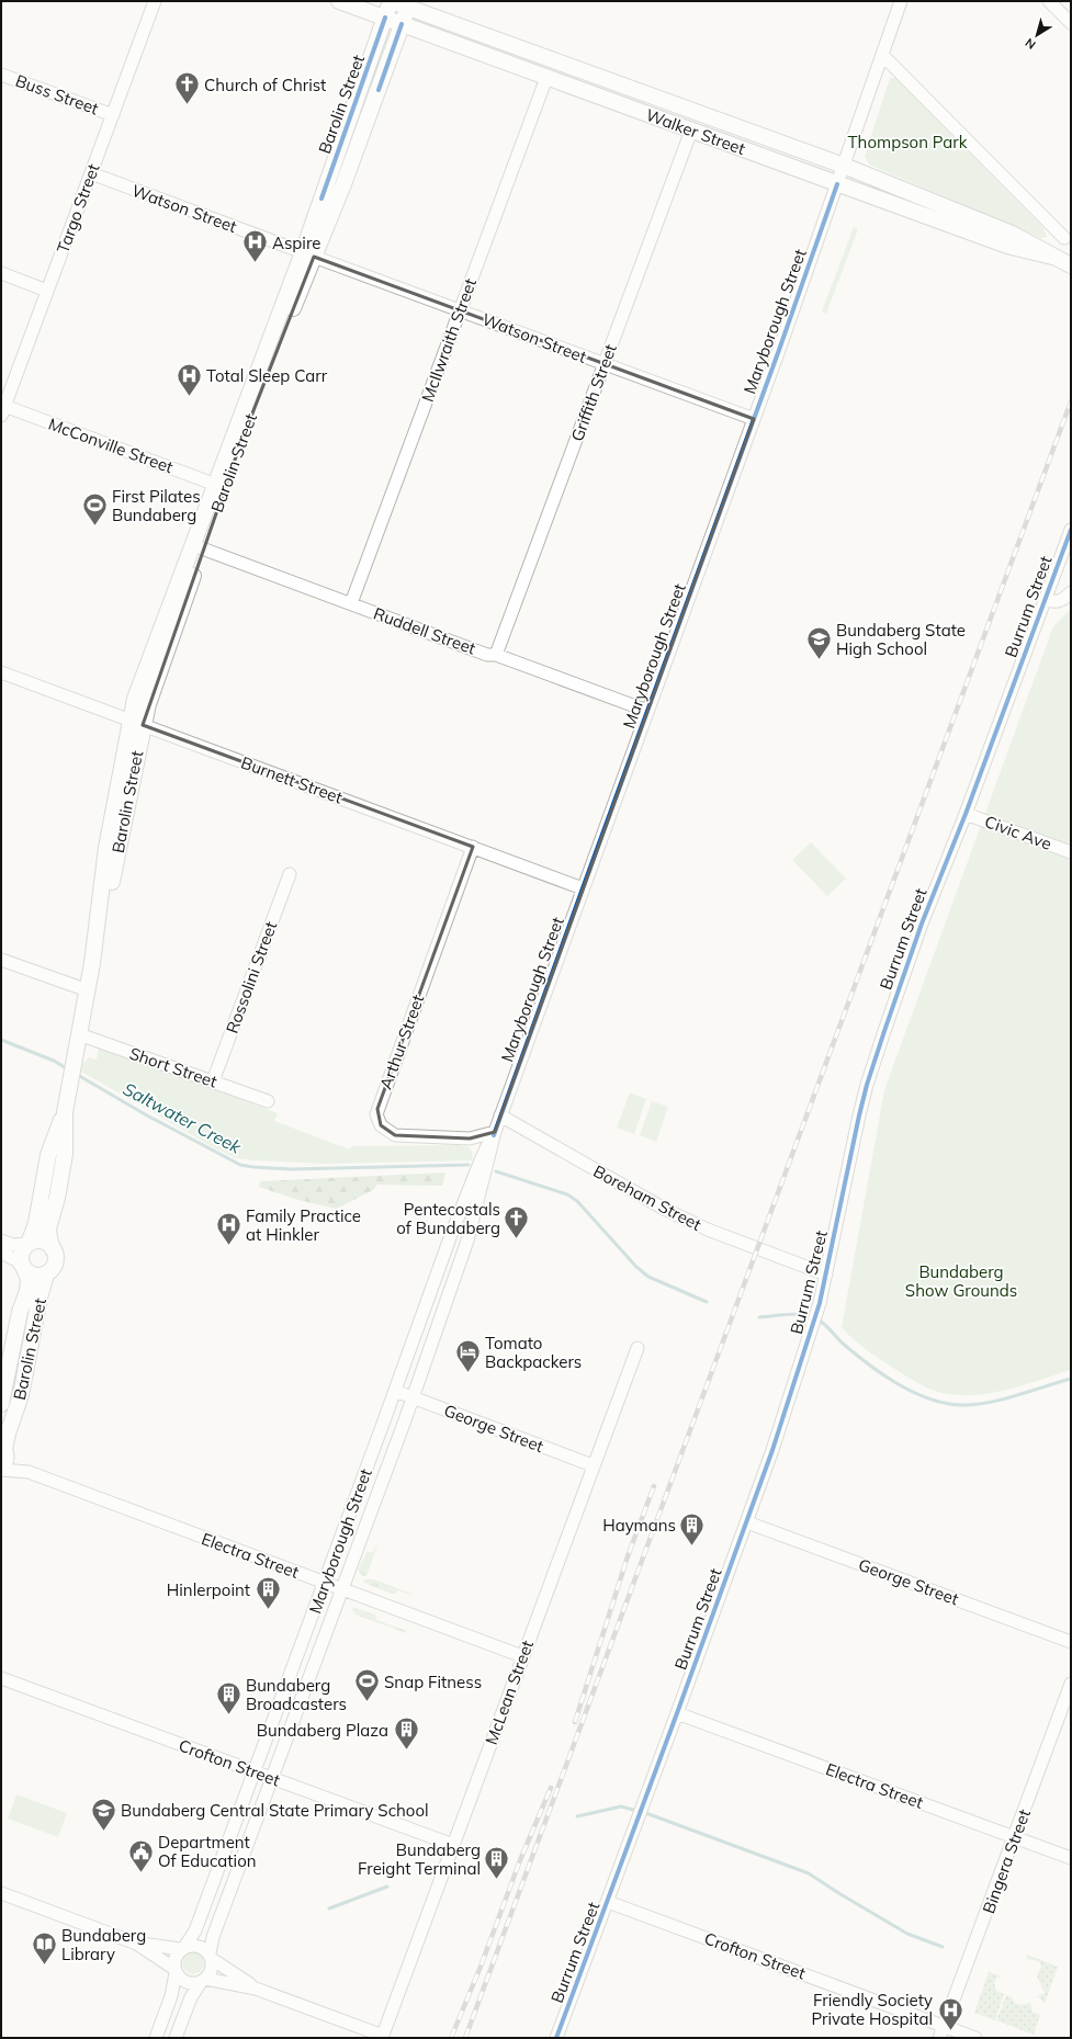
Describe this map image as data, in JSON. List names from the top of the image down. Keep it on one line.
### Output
{"streets":{"main road":["Barolin Street","Walker Street"],"street":["Buss Street","Targo Street","Watson Street","Maryborough Street","McIlwraith Street","Griffith Street","McConville Street","Burrum Street","Ruddell Street","Burnett Street","Civic Ave","Rossolini Street","Arthur Street","Short Street","Boreham Street","George Street","Electra Street","McLean Street","Crofton Street","Bingera Street"]},"crossings":[["Buss Street","Targo Street"],["Barolin Street","Walker Street"],["Barolin Street","Watson Street"],["Barolin Street","McConville Street"],["Barolin Street","Ruddell Street"],["Barolin Street","Burnett Street"],["Barolin Street","Short Street"],["Barolin Street","Electra Street"],["Walker Street","Maryborough Street"],["Walker Street","McIlwraith Street"],["Walker Street","Griffith Street"],["Targo Street","Watson Street"],["Targo Street","McConville Street"],["Watson Street","Maryborough Street"],["Watson Street","McIlwraith Street"],["Watson Street","Griffith Street"],["Maryborough Street","Ruddell Street"],["Maryborough Street","Burnett Street"],["Maryborough Street","Arthur Street"],["Maryborough Street","Boreham Street"],["Maryborough Street","George Street"],["Maryborough Street","Electra Street"],["Maryborough Street","Crofton Street"],["McIlwraith Street","Ruddell Street"],["Griffith Street","Ruddell Street"],["Burrum Street","Civic Ave"],["Burrum Street","Boreham Street"],["Burrum Street","George Street"],["Burrum Street","Electra Street"],["Burrum Street","Crofton Street"],["Burnett Street","Arthur Street"],["Rossolini Street","Short Street"],["George Street","McLean Street"],["Electra Street","McLean Street"],["Electra Street","Bingera Street"],["McLean Street","Crofton Street"],["Crofton Street","Bingera Street"]],"water":["Saltwater Creek"],"parks":["Thompson Park","Bundaberg Show Grounds"],"places":{"church":["Church of Christ","Pentecostals of Bundaberg"],"hospital":["Aspire","Total Sleep Carr","Family Practice at Hinkler","Friendly Society Private Hospital"],"sports":["First Pilates Bundaberg","Snap Fitness"],"school or university":["Bundaberg State High School","Bundaberg Central State Primary School"],"hotel":["Tomato Backpackers"],"building":["Haymans","Hinlerpoint","Bundaberg Broadcasters","Bundaberg Plaza","Bundaberg Freight Terminal"],"public building":["Department Of Education"],"library":["Bundaberg Library"]},"north":"bottom left"}
